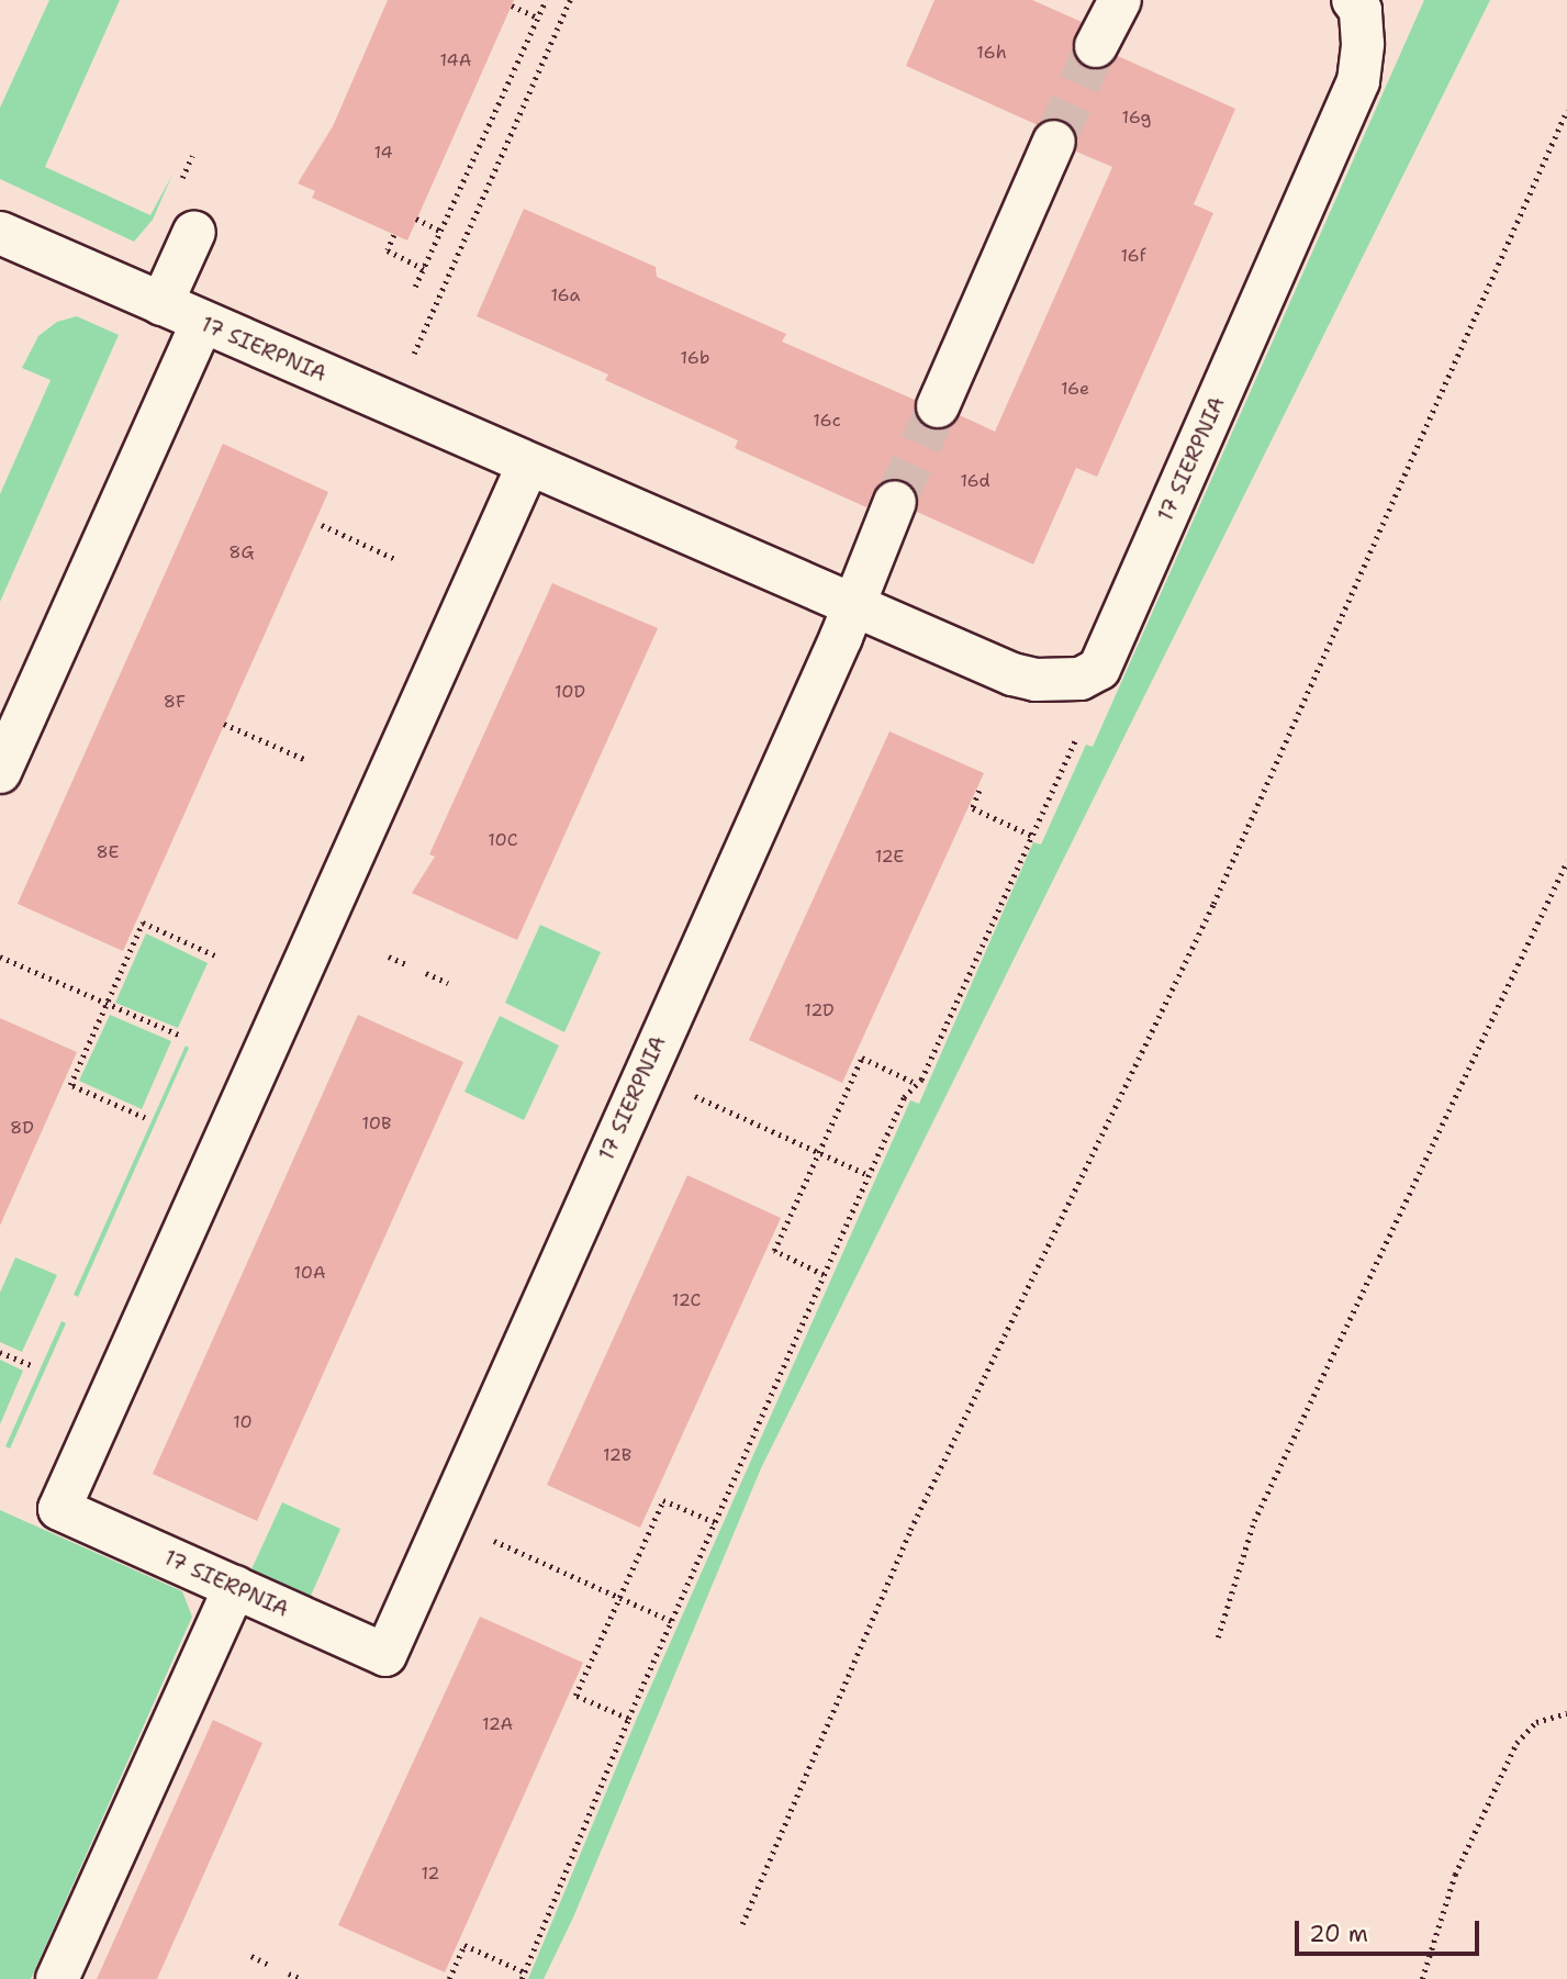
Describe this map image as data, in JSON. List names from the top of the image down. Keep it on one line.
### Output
{"streets":{"street":["17 SIERPNIA"]},"house_numbers":["16h","14A","16g","14","16f","16a","16b","16e","16c","16d","8G","10D","8F","10C","8E","12E","12D","10B","8D","10A","12C","10","12B","12A","12"],"scale_bar":"20 m"}
